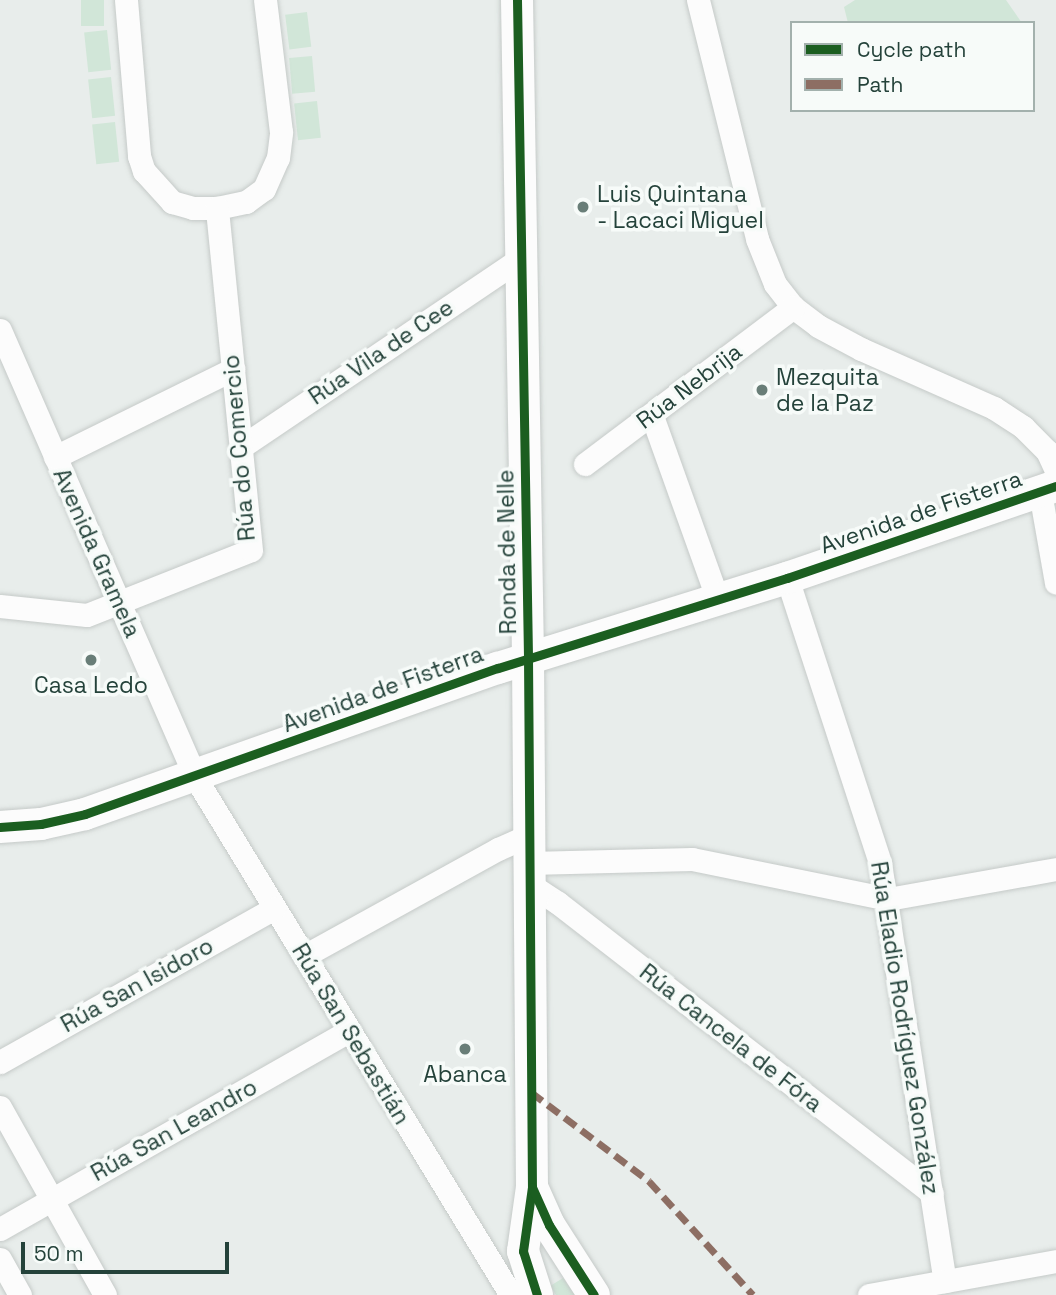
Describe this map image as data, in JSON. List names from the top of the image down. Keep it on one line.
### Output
{"streets":{"street":["Rúa Vila de Cee","Rúa Nebrija","Rúa do Comercio","Avenida de Fisterra","Ronda de Nelle","Avenida Gramela","Rúa San Isidoro","Rúa Eladio Rodríguez González","Rúa San Sebastián","Rúa Cancela de Fóra","Rúa San Leandro"]},"crossings":[["Rúa Vila de Cee","Rúa do Comercio"],["Rúa Vila de Cee","Ronda de Nelle"],["Rúa do Comercio","Avenida Gramela"],["Avenida de Fisterra","Ronda de Nelle"],["Avenida de Fisterra","Avenida Gramela"],["Avenida de Fisterra","Rúa Eladio Rodríguez González"],["Avenida de Fisterra","Rúa San Sebastián"],["Ronda de Nelle","Rúa San Sebastián"],["Ronda de Nelle","Rúa Cancela de Fóra"],["Avenida Gramela","Rúa San Sebastián"],["Rúa San Isidoro","Rúa San Sebastián"],["Rúa Eladio Rodríguez González","Rúa Cancela de Fóra"],["Rúa San Sebastián","Rúa San Leandro"]],"places":["Luis Quintana - Lacaci Miguel","Mezquita de la Paz","Casa Ledo","Abanca"],"legend":["Cycle path","Path"],"scale_bar":"50 m"}
